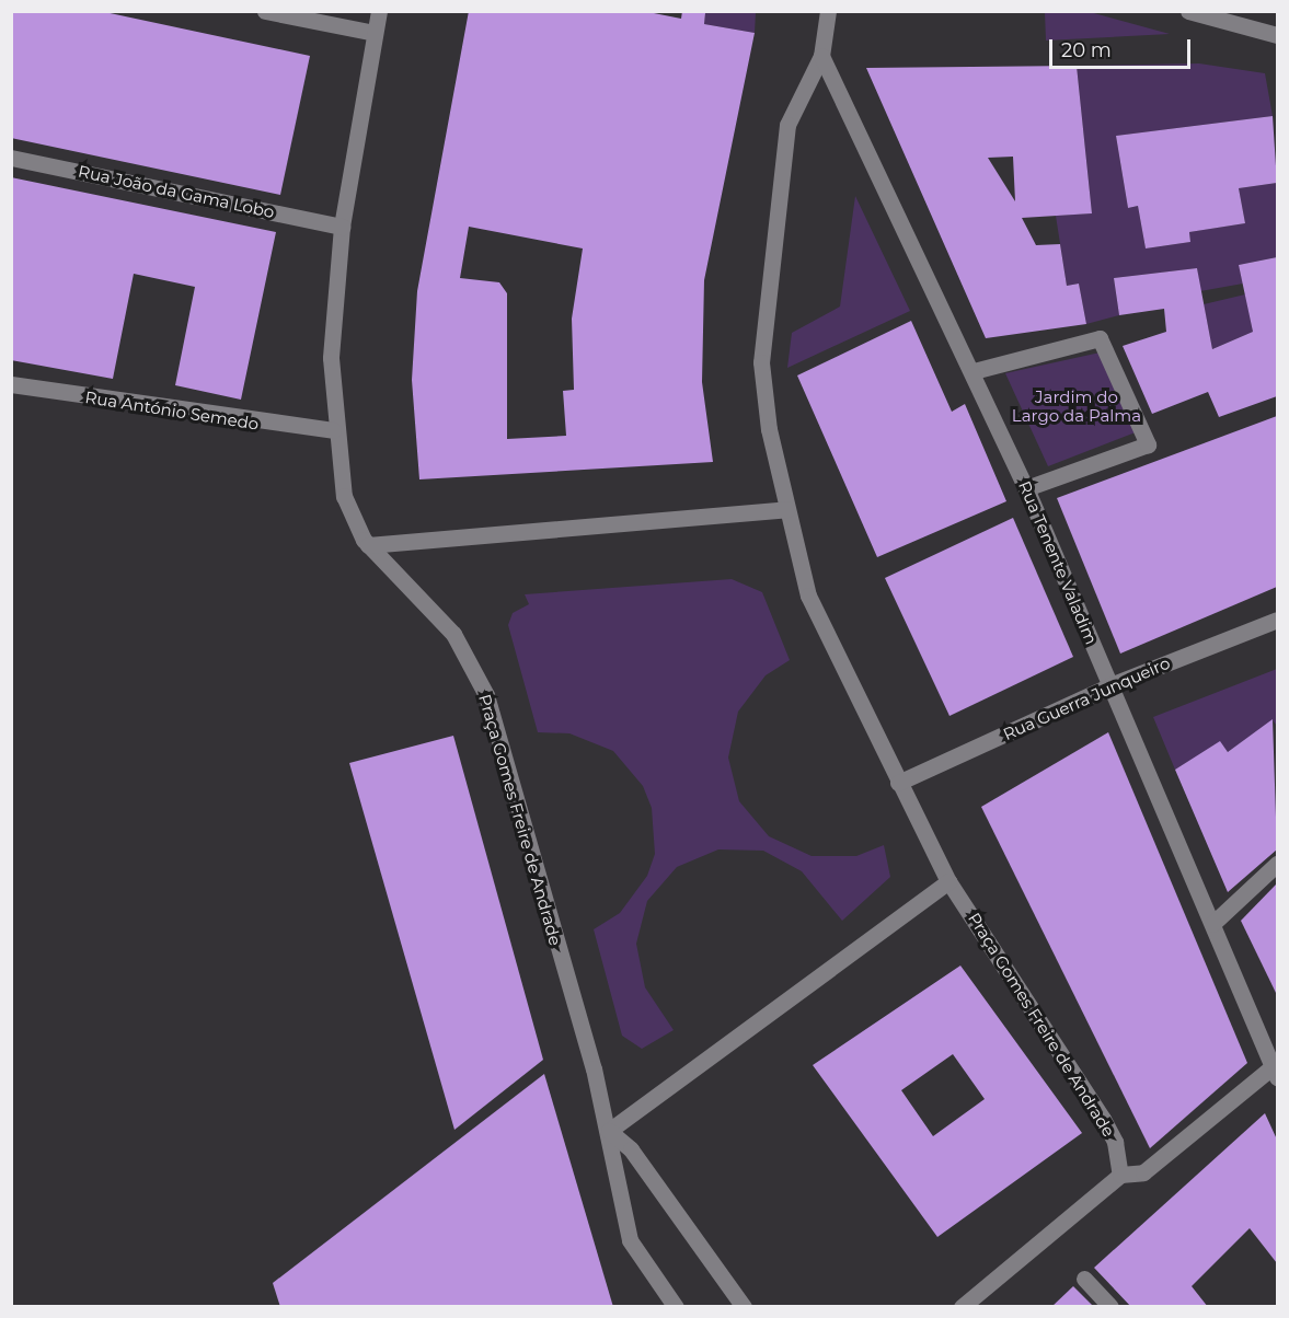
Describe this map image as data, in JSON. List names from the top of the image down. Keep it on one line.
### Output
{"streets":{"street":["Rua João da Gama Lobo","Rua António Semedo","Rua Tenente Valadim","Rua Guerra Junqueiro","Praça Gomes Freire de Andrade"]},"crossings":[["Rua João da Gama Lobo","Praça Gomes Freire de Andrade"],["Rua António Semedo","Praça Gomes Freire de Andrade"],["Rua Tenente Valadim","Rua Guerra Junqueiro"],["Rua Tenente Valadim","Praça Gomes Freire de Andrade"],["Rua Guerra Junqueiro","Praça Gomes Freire de Andrade"]],"parks":["Jardim do Largo da Palma"],"scale_bar":"20 m"}
